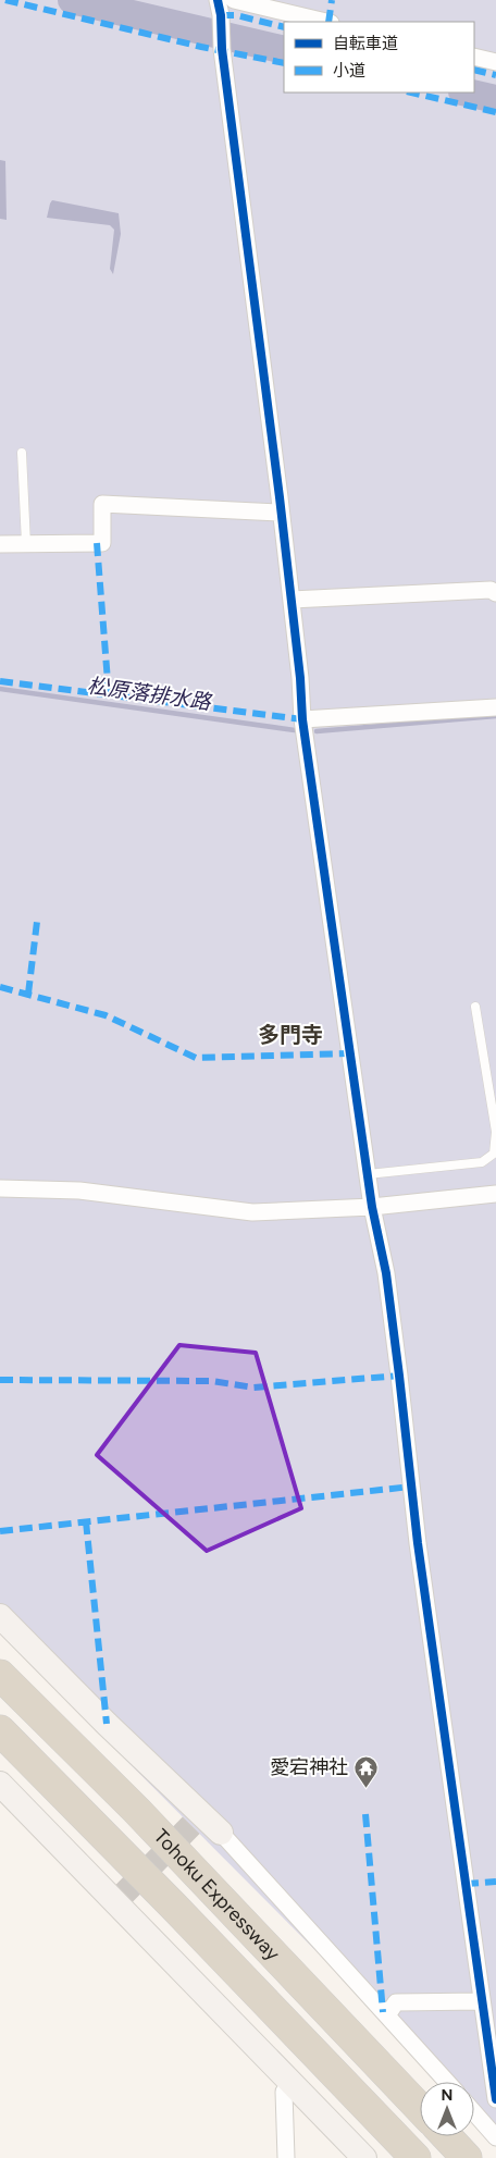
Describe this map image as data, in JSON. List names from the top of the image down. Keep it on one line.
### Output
{"streets":{"highway":["Tohoku Expressway"]},"districts":["多門寺"],"water":["松原落排水路"],"places":{"temple":["愛宕神社"]},"legend":["自転車道","小道"],"north":"top"}
